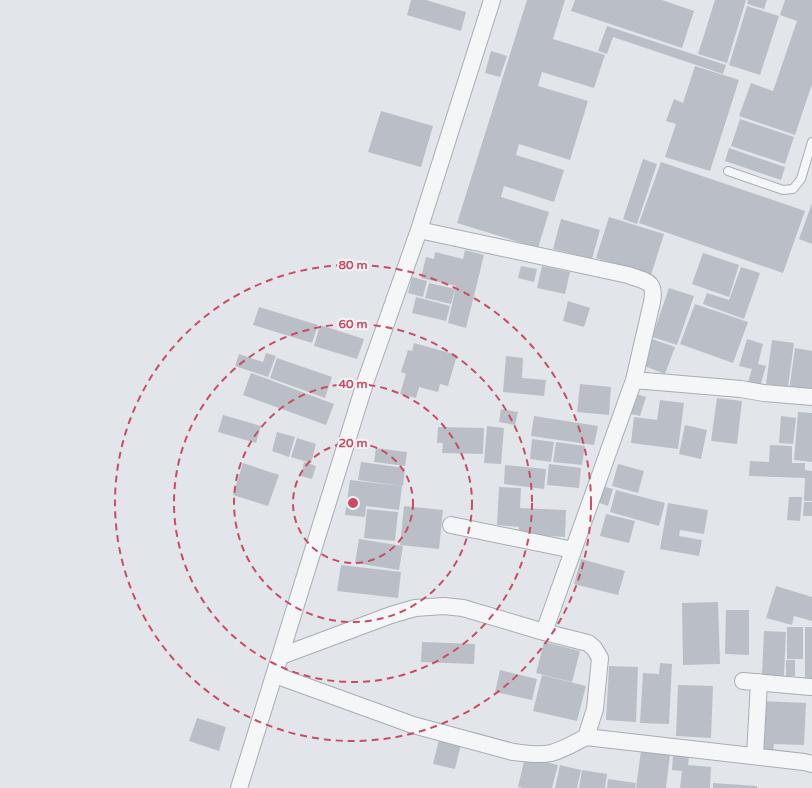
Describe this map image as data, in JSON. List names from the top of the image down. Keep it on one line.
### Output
{"rings":["80 m","60 m","40 m","20 m"]}
